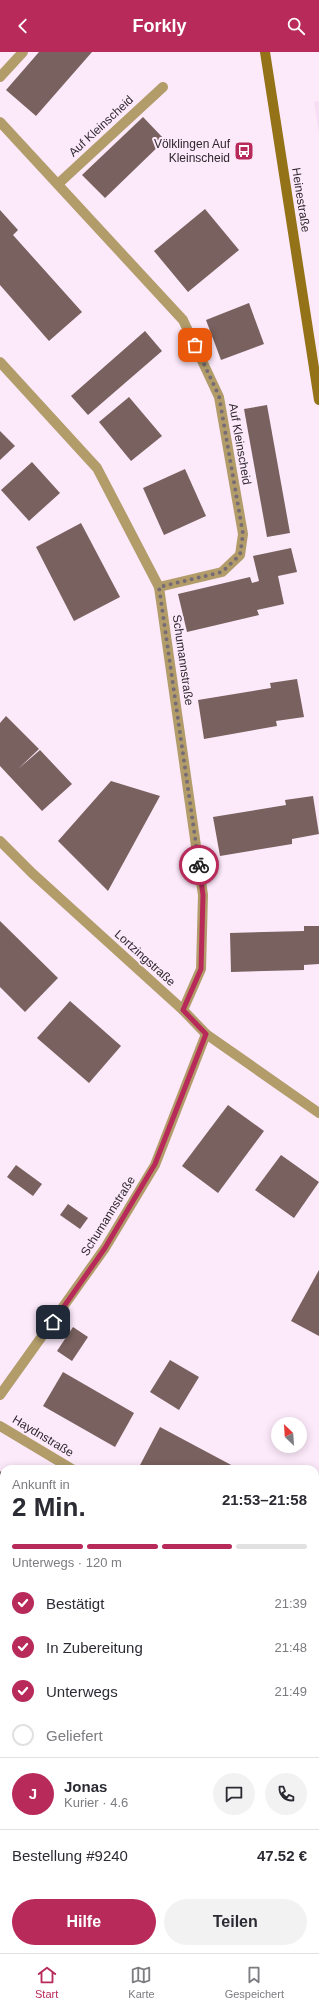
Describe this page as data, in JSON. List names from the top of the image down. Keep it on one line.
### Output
{"streets":{"main road":["Heinestraße"],"street":["Auf Kleinscheid","Schumannstraße","Lortzingstraße","Haydnstraße"]},"crossings":[["Auf Kleinscheid","Schumannstraße"],["Schumannstraße","Lortzingstraße"]],"places":{"bus stop":["Völklingen Auf Kleinscheid"]},"north":"top left","page":{"header":"Forkly","heading":["2 Min.","Ankunft in","21:53–21:58"],"panel":["Jonas","Kurier · 4.6","Bestellung #9240","47.52 €"],"bar":"Unterwegs · 120 m","list":[["Bestätigt","21:39"],["In Zubereitung","21:48"],["Unterwegs","21:49"],"Geliefert"],"round":"J","buttons":["Hilfe","Teilen"],"tabs":["Start","Karte","Gespeichert"]}}
